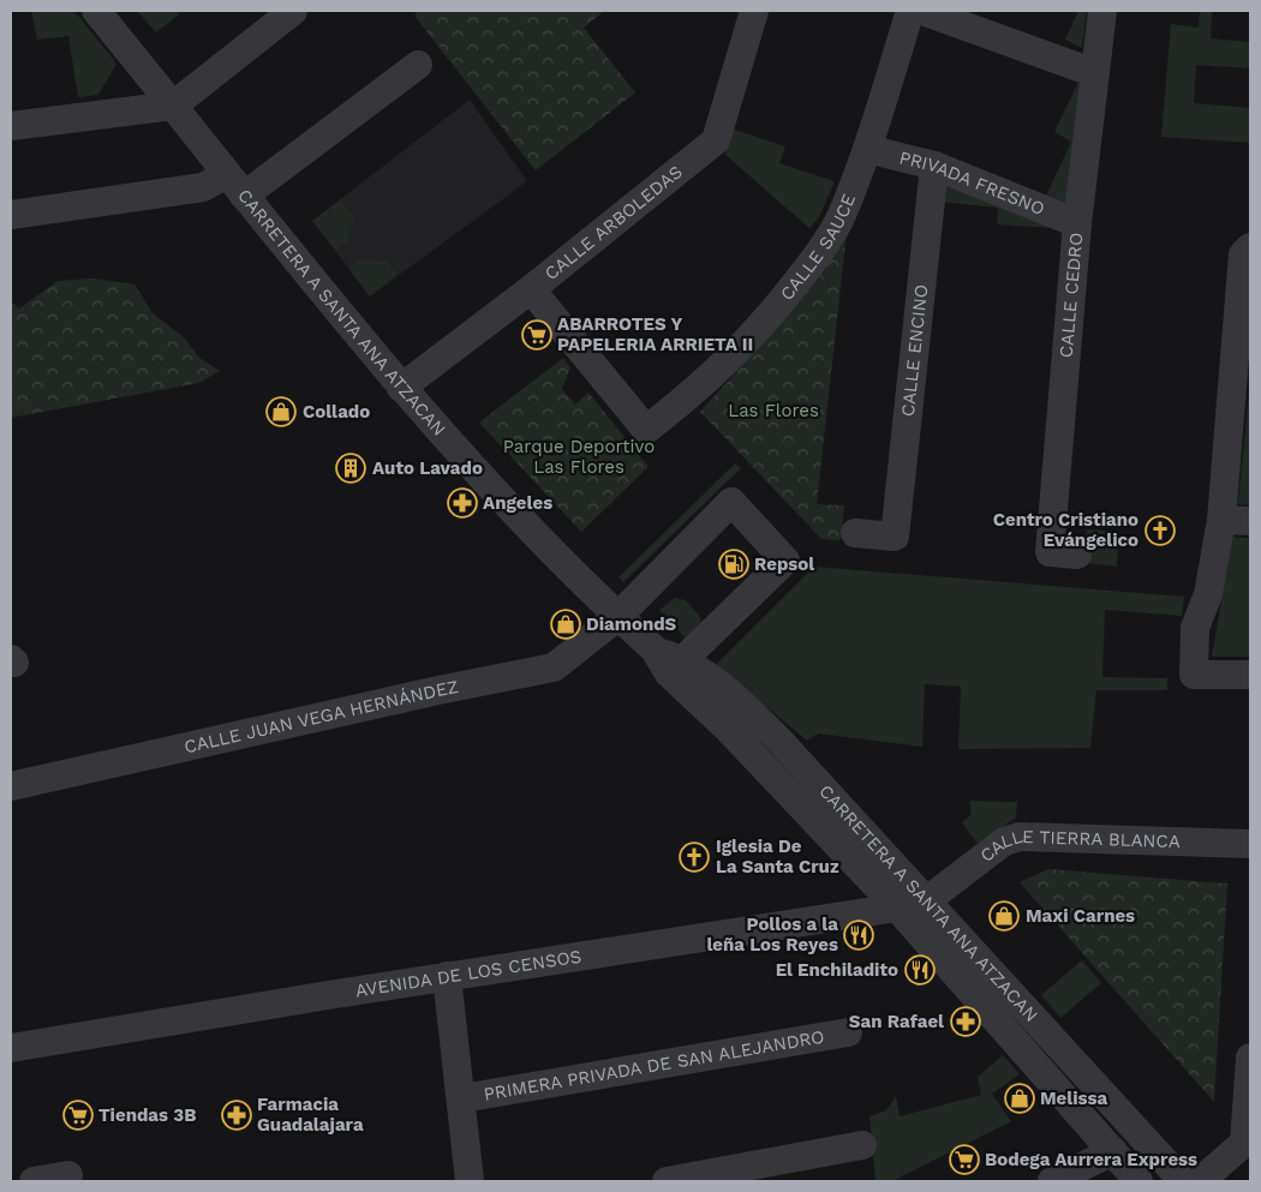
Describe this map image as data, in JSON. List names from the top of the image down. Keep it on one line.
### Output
{"streets":{"street":["PRIVADA FRESNO","CALLE ARBOLEDAS","CALLE SAUCE","CALLE CEDRO","CARRETERA A SANTA ANA ATZACAN","CALLE ENCINO","CALLE JUAN VEGA HERNÁNDEZ","CALLE TIERRA BLANCA","AVENIDA DE LOS CENSOS","PRIMERA PRIVADA DE SAN ALEJANDRO"]},"crossings":[["PRIVADA FRESNO","CALLE SAUCE"],["PRIVADA FRESNO","CALLE CEDRO"],["PRIVADA FRESNO","CALLE ENCINO"],["CALLE ARBOLEDAS","CALLE SAUCE"],["CALLE ARBOLEDAS","CARRETERA A SANTA ANA ATZACAN"],["CARRETERA A SANTA ANA ATZACAN","CALLE JUAN VEGA HERNÁNDEZ"],["CARRETERA A SANTA ANA ATZACAN","CALLE TIERRA BLANCA"],["CARRETERA A SANTA ANA ATZACAN","AVENIDA DE LOS CENSOS"],["CALLE TIERRA BLANCA","AVENIDA DE LOS CENSOS"]],"parks":["Las Flores","Parque Deportivo Las Flores"],"places":{"supermarket":["ABARROTES Y PAPELERIA ARRIETA II","Tiendas 3B","Bodega Aurrera Express"],"shop":["Collado","DiamondS","Maxi Carnes","Melissa"],"building":["Auto Lavado"],"pharmacy":["Angeles","San Rafael","Farmacia Guadalajara"],"church":["Centro Cristiano Evángelico","Iglesia De La Santa Cruz"],"fuel station":["Repsol"],"restaurant":["Pollos a la leña Los Reyes","El Enchiladito"]}}
